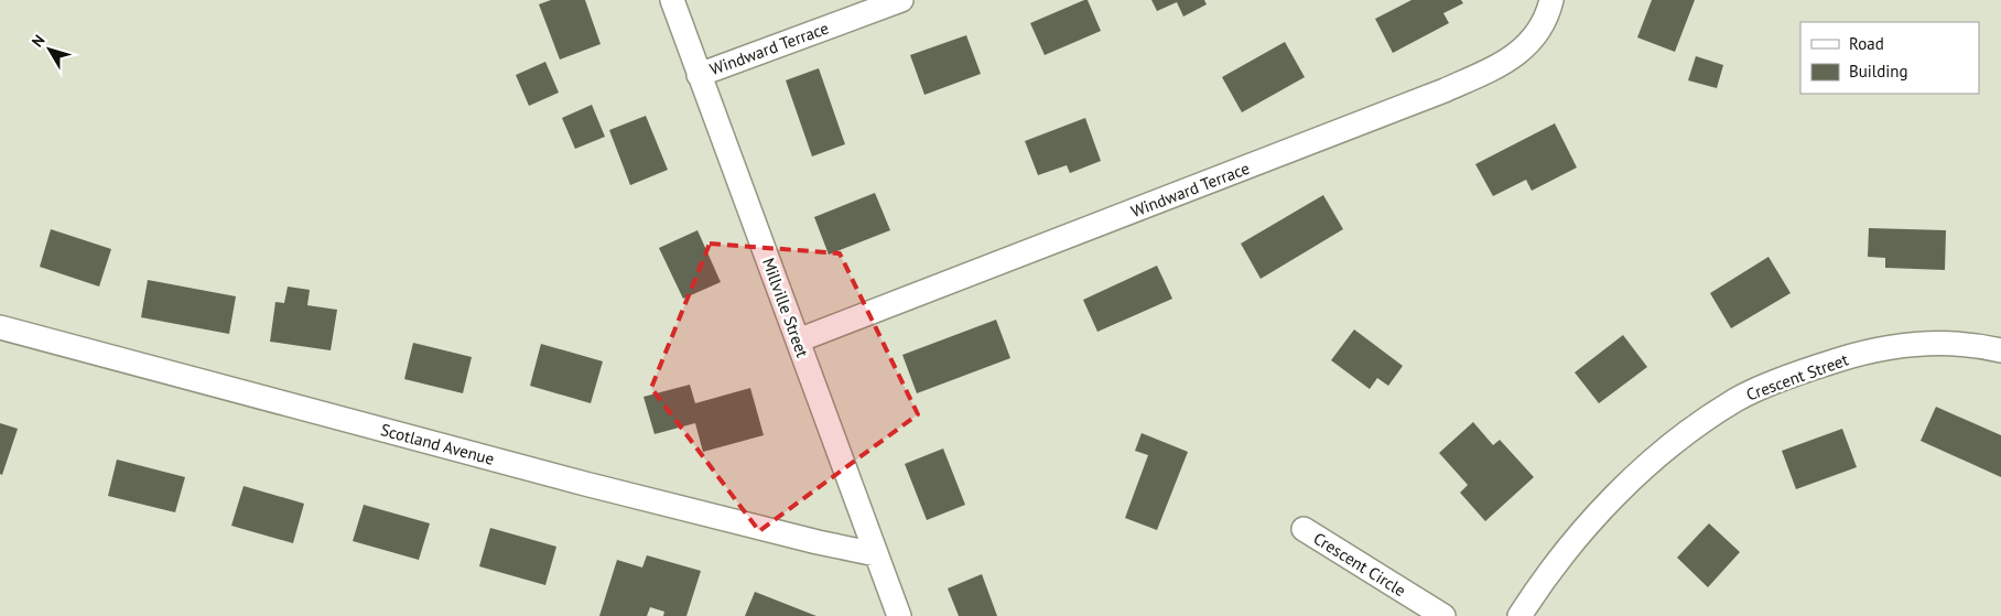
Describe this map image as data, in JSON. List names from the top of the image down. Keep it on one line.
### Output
{"streets":{"street":["Windward Terrace","Millville Street","Crescent Street","Scotland Avenue","Crescent Circle"]},"crossings":[["Windward Terrace","Millville Street"],["Millville Street","Scotland Avenue"]],"legend":["Road","Building"],"north":"top left"}
